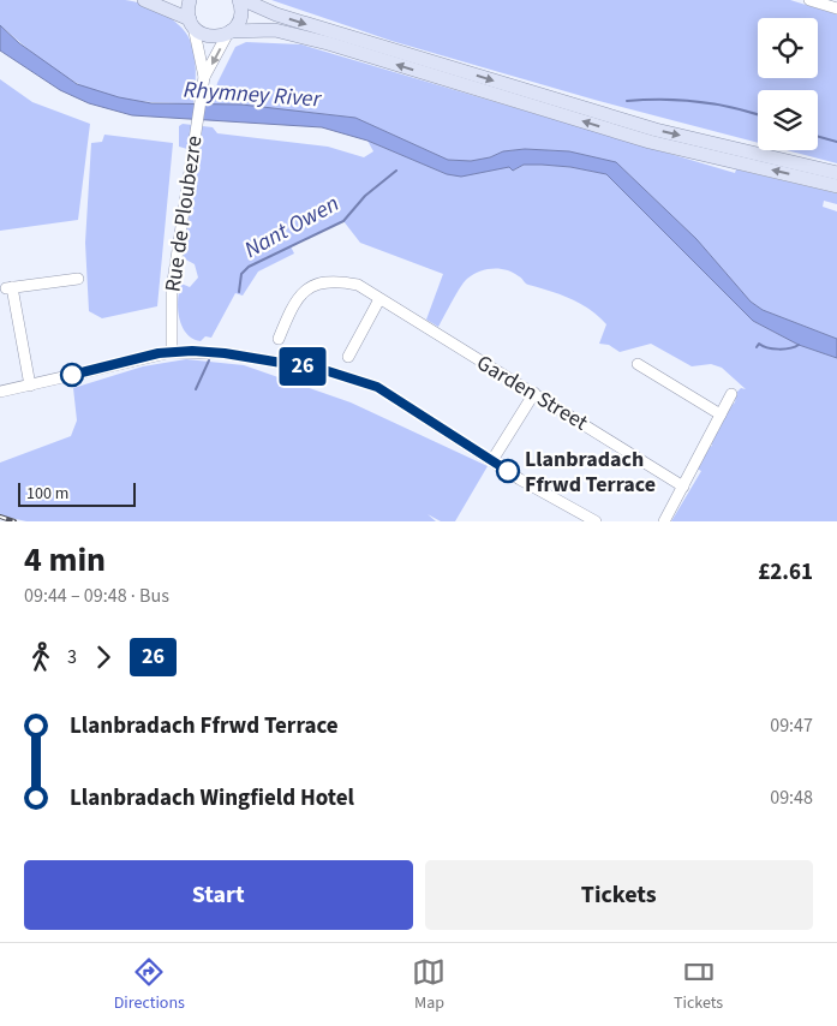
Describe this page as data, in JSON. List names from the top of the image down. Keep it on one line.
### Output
{"streets":{"street":["Rue de Ploubezre","Garden Street"]},"water":["Rhymney River","Nant Owen"],"places":["Llanbradach Ffrwd Terrace"],"lines":["bus line 26"],"scale_bar":"100 m","page":{"on_map":"26","scale":"100 m","heading":["4 min","09:44 – 09:48 · Bus","£2.61"],"legs":["3","26"],"list":[{"name":"Llanbradach Ffrwd Terrace","value":"09:47"},{"name":"Llanbradach Wingfield Hotel","value":"09:48"}],"buttons":["Start","Tickets"],"tabs":["Directions","Map","Tickets"]}}
